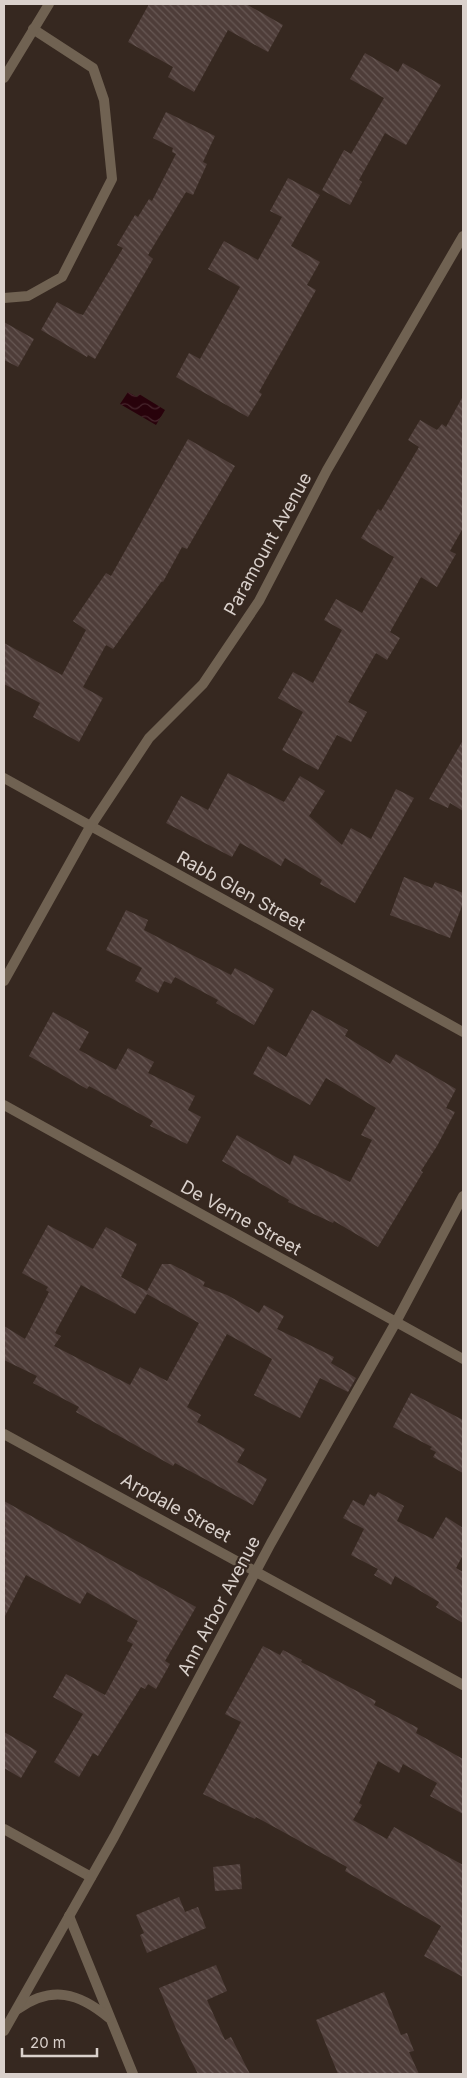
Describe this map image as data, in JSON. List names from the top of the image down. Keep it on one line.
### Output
{"streets":{"street":["Paramount Avenue","Rabb Glen Street","De Verne Street","Arpdale Street","Ann Arbor Avenue"]},"crossings":[["Paramount Avenue","Rabb Glen Street"],["De Verne Street","Ann Arbor Avenue"],["Arpdale Street","Ann Arbor Avenue"]],"scale_bar":"20 m"}
